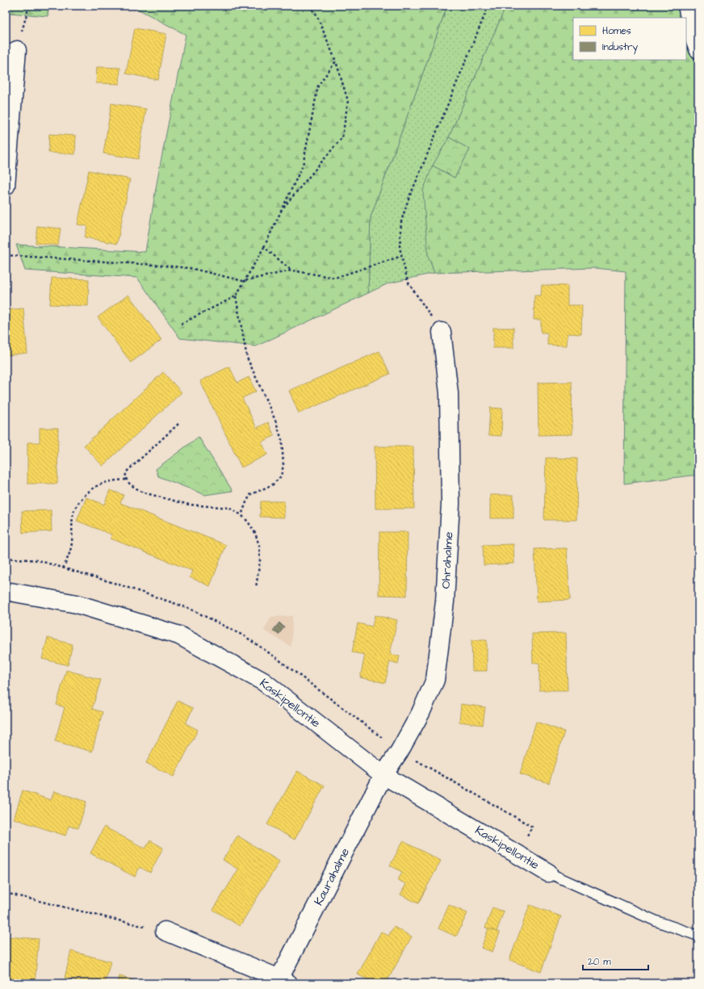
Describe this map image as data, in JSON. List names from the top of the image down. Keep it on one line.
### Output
{"streets":{"street":["Ohrahalme","Kaskipellontie","Kaurahalme"]},"crossings":[["Ohrahalme","Kaskipellontie"],["Ohrahalme","Kaurahalme"],["Kaskipellontie","Kaurahalme"]],"legend":["Homes","Industry"],"scale_bar":"20 m"}
